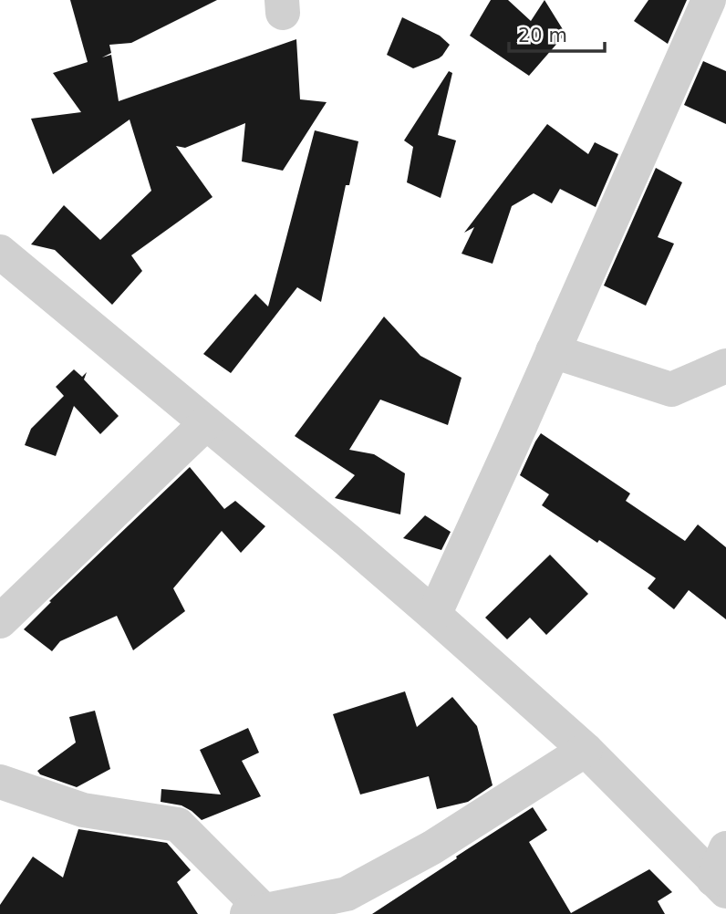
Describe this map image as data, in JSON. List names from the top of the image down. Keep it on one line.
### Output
{"scale_bar":"20 m"}
